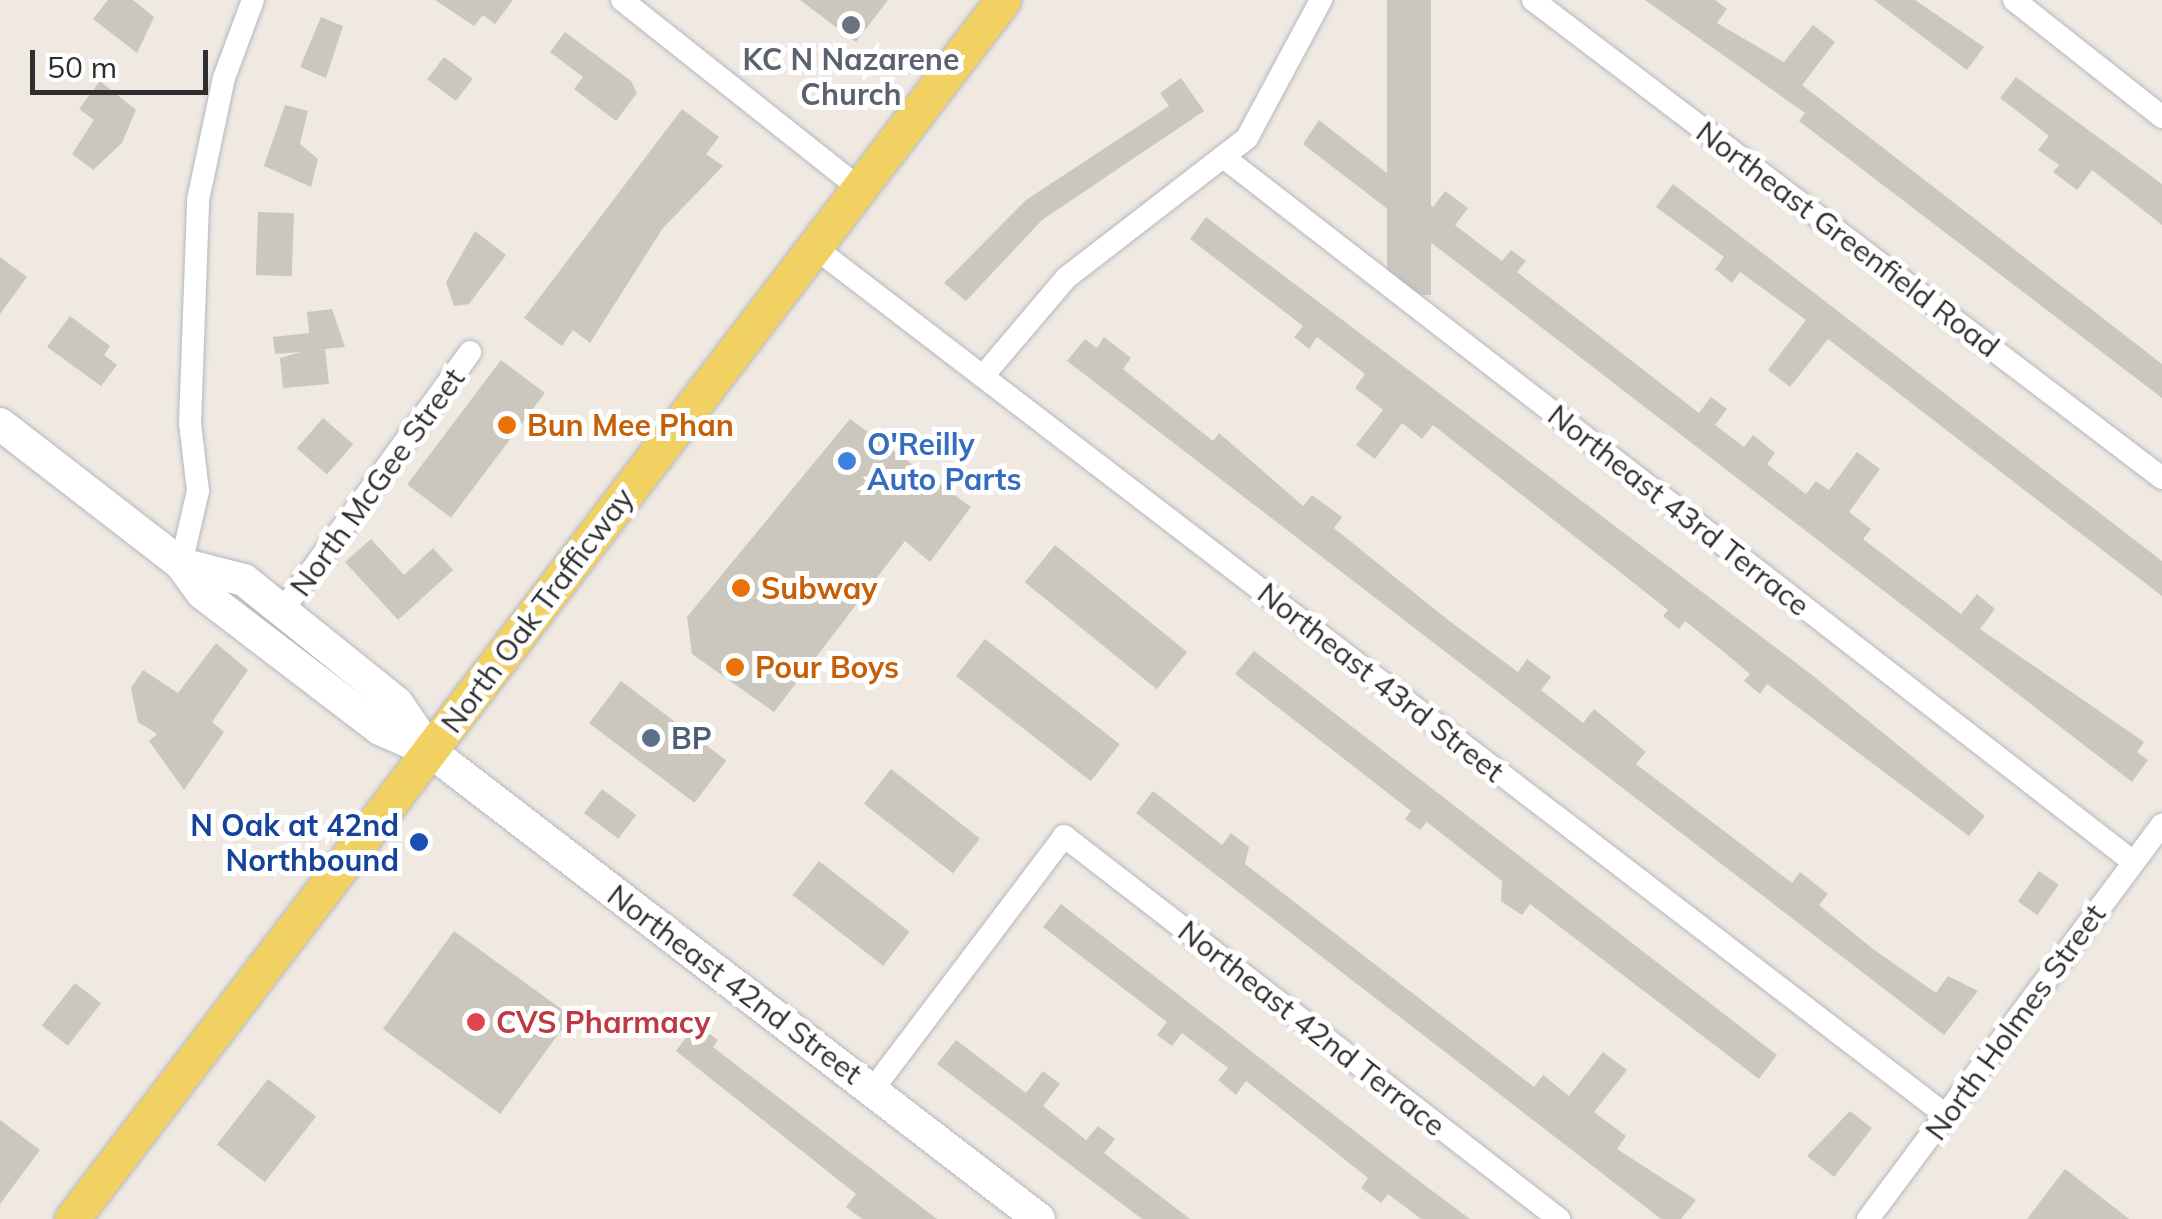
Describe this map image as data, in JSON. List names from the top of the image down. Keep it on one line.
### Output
{"streets":{"main road":["North Oak Trafficway","Northeast 42nd Street"],"street":["Northeast Greenfield Road","North McGee Street","Northeast 43rd Terrace","Northeast 43rd Street","North Holmes Street","Northeast 42nd Terrace"]},"crossings":[["Northeast 43rd Terrace","North Holmes Street"],["North Oak Trafficway","Northeast 43rd Street"],["North Oak Trafficway","Northeast 42nd Street"],["Northeast 43rd Street","North Holmes Street"],["Northeast 42nd Street","Northeast 42nd Terrace"]],"places":["KC N Nazarene Church","Bun Mee Phan","O'Reilly Auto Parts","Subway","Pour Boys","BP","N Oak at 42nd Northbound","CVS Pharmacy"],"scale_bar":"50 m"}
